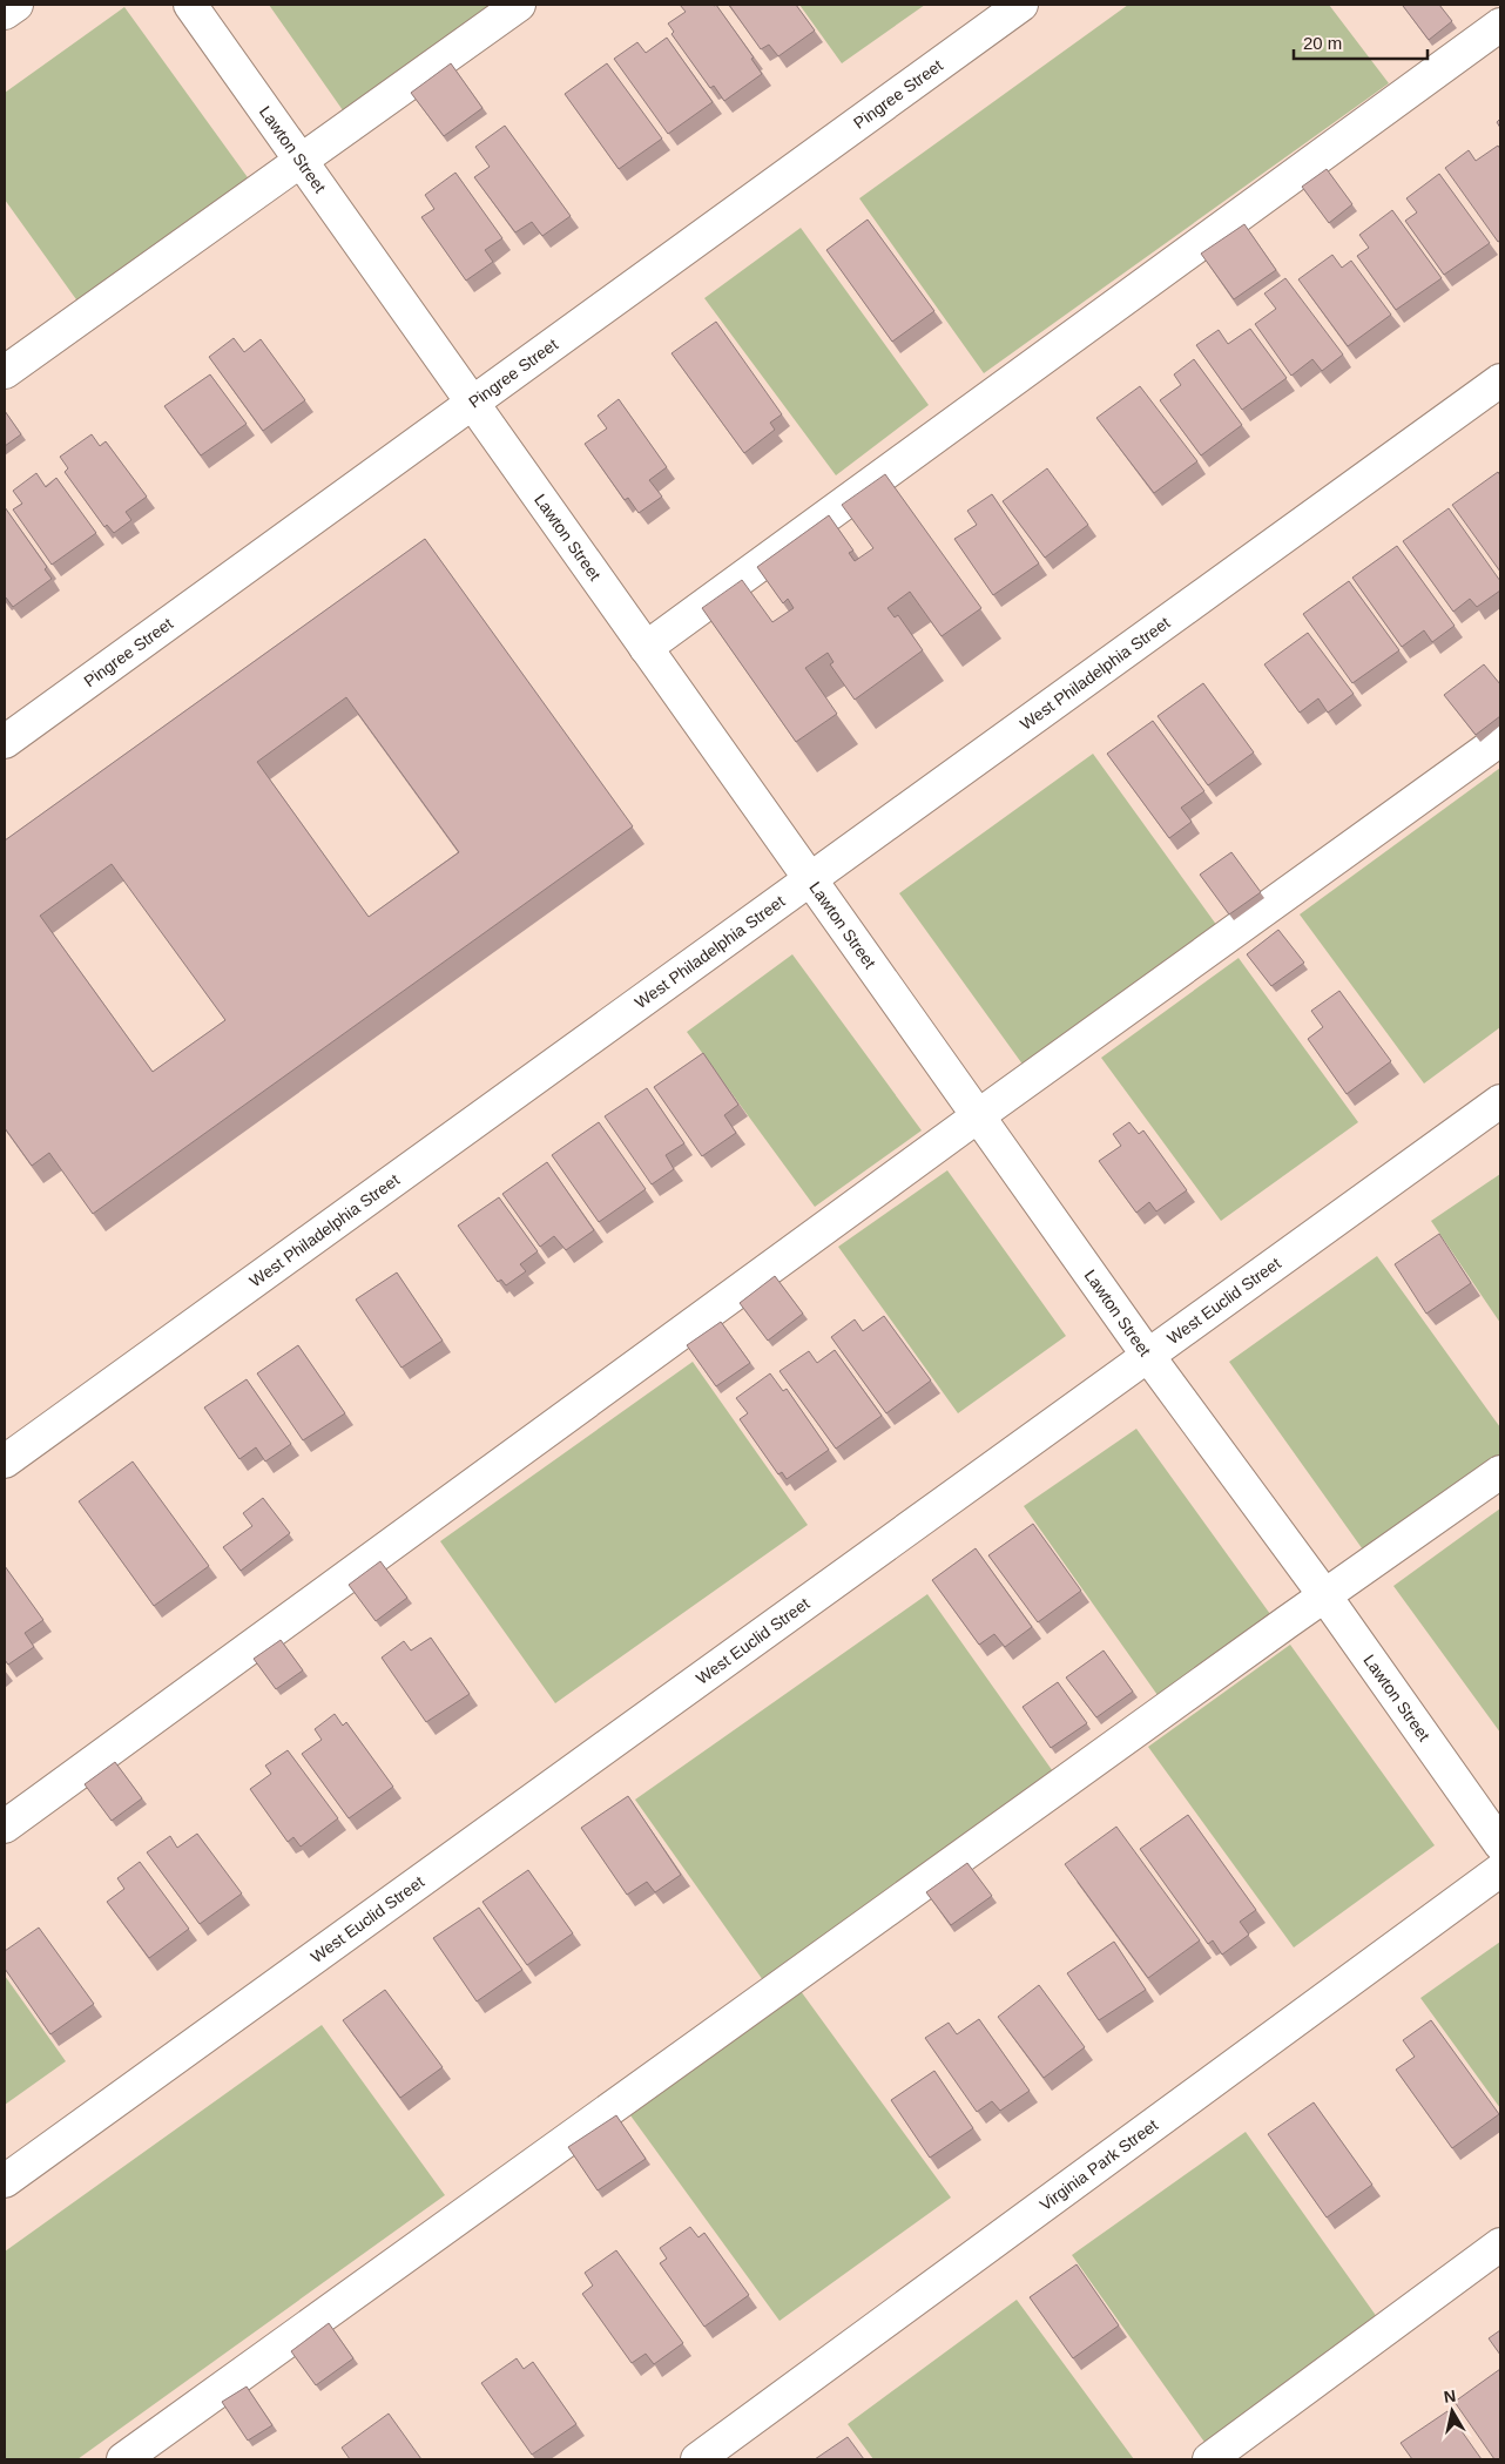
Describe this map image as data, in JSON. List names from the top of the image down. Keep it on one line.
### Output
{"streets":{"street":["Pingree Street","Lawton Street","West Philadelphia Street","West Euclid Street","Virginia Park Street"]},"crossings":[["Pingree Street","Lawton Street"],["Lawton Street","West Philadelphia Street"],["Lawton Street","West Euclid Street"]],"scale_bar":"20 m","north":"top"}
